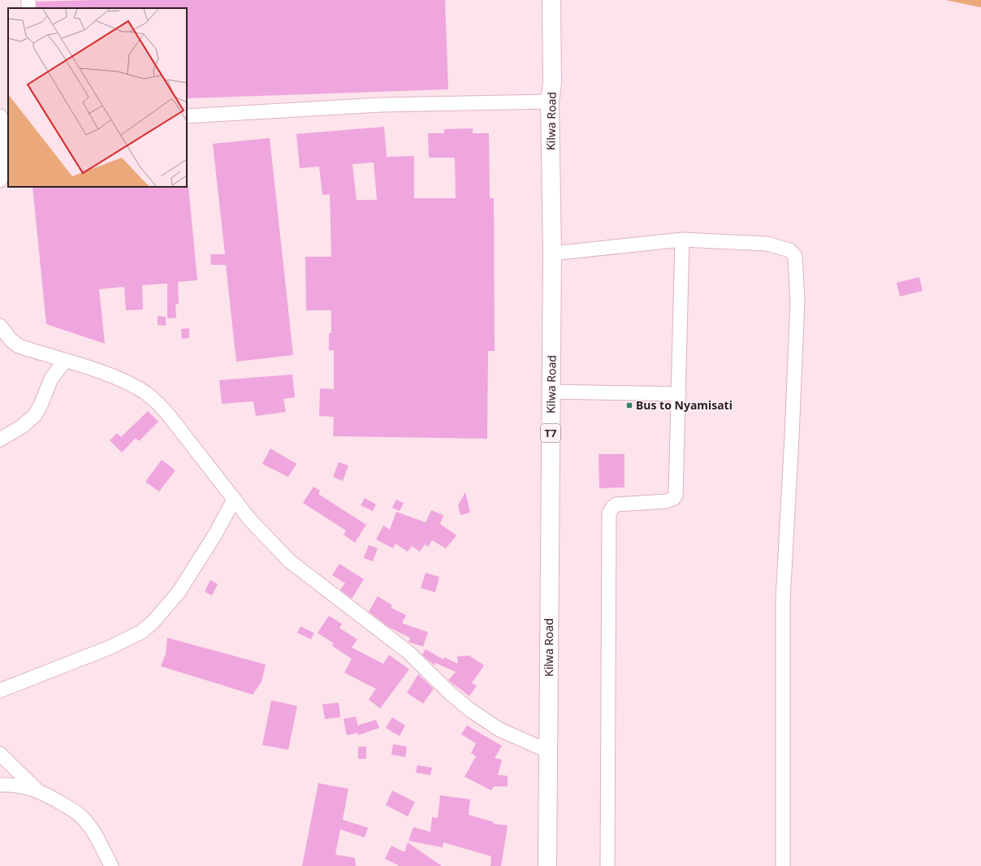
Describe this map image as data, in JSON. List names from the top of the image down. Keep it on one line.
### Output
{"streets":{"highway":["Kilwa Road","T7"]},"places":{"transit":["Bus to Nyamisati"]}}
